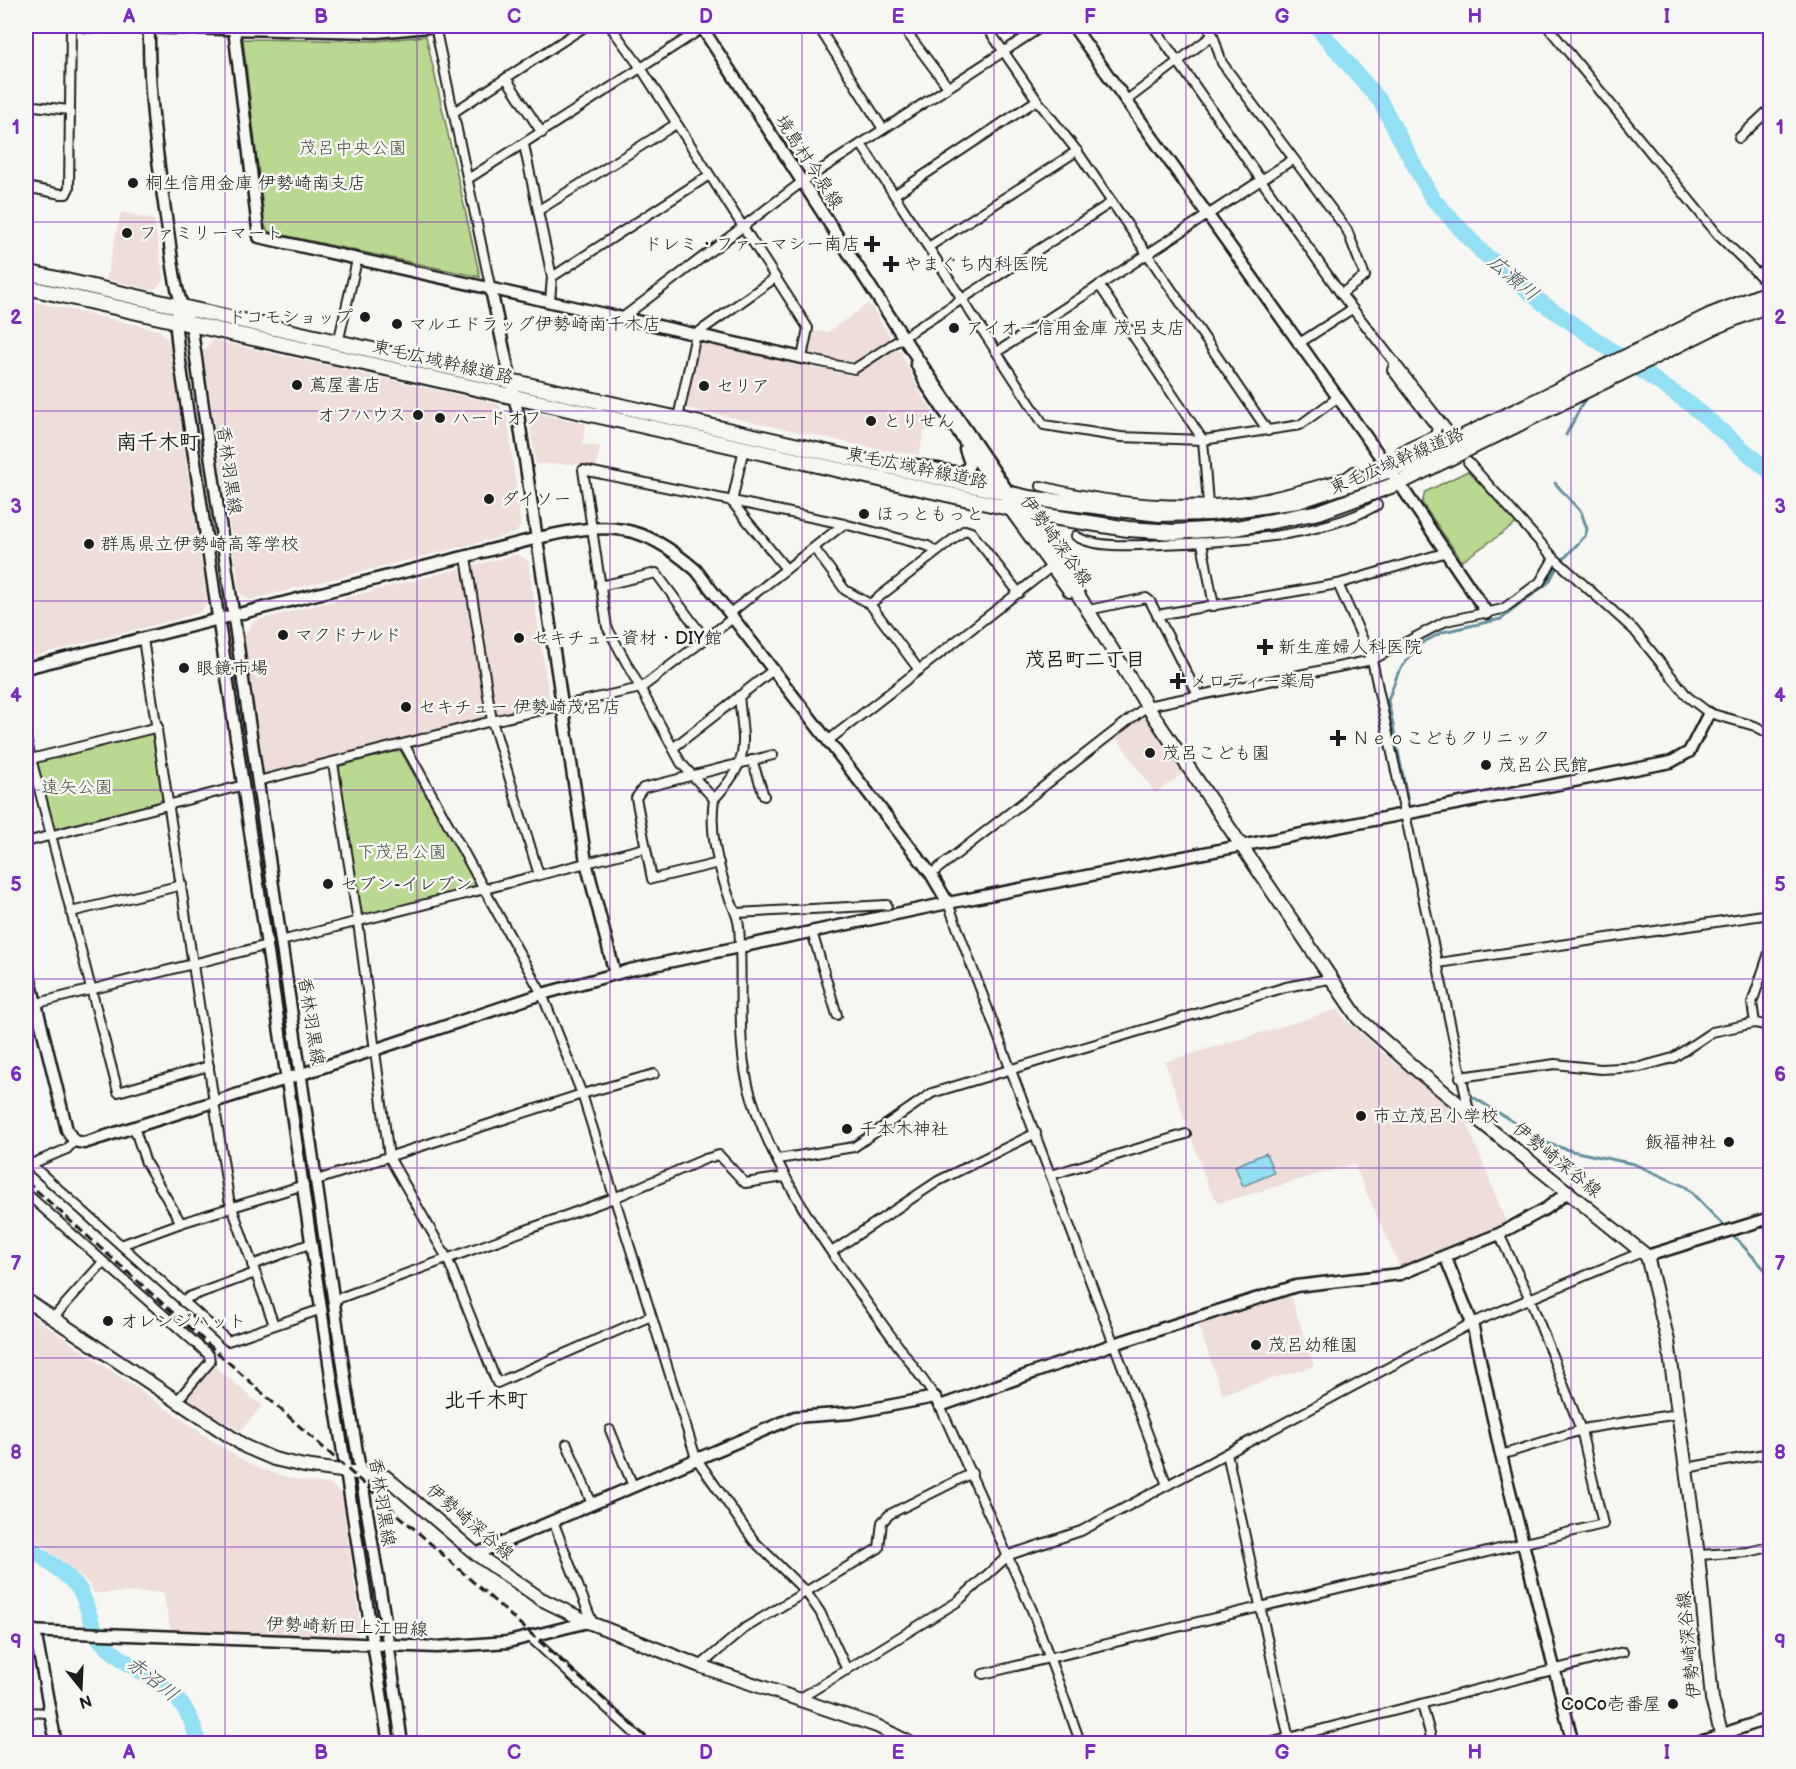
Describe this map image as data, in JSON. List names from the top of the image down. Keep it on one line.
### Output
{"streets":{"highway":["東毛広域幹線道路"],"main road":["伊勢崎深谷線"],"street":["境島村今泉線","香林羽黒線","伊勢崎新田上江田線"]},"crossings":[["境島村今泉線","東毛広域幹線道路"],["境島村今泉線","伊勢崎深谷線"],["東毛広域幹線道路","香林羽黒線"],["東毛広域幹線道路","伊勢崎深谷線"],["香林羽黒線","伊勢崎深谷線"],["香林羽黒線","伊勢崎新田上江田線"],["伊勢崎深谷線","伊勢崎新田上江田線"]],"districts":["南千木町","茂呂町二丁目","北千木町"],"water":["広瀬川","赤沼川"],"parks":["茂呂中央公園","遠矢公園","下茂呂公園"],"places":{"other":["桐生信用金庫 伊勢崎南支店","ファミリーマート","ドコモショップ","マルエドラッグ伊勢崎南千木店","アイオー信用金庫 茂呂支店","蔦屋書店","セリア","オフハウス","ハードオフ","とりせん","ダイソー","ほっともっと","群馬県立伊勢崎高等学校","マクドナルド","セキチュー資材・DIY館","眼鏡市場","セキチュー 伊勢崎茂呂店","茂呂こども園","茂呂公民館","セブン-イレブン","市立茂呂小学校","千本木神社","飯福神社","オレンジハット","茂呂幼稚園","CoCo壱番屋"],"health":["ドレミ・ファーマシー南店","やまぐち内科医院","新生産婦人科医院","メロディー薬局","Ｎｅｏこどもクリニック"]},"north":"bottom","grid":{"columns":["A","B","C","D","E","F","G","H","I"],"rows":["1","2","3","4","5","6","7","8","9"]}}
